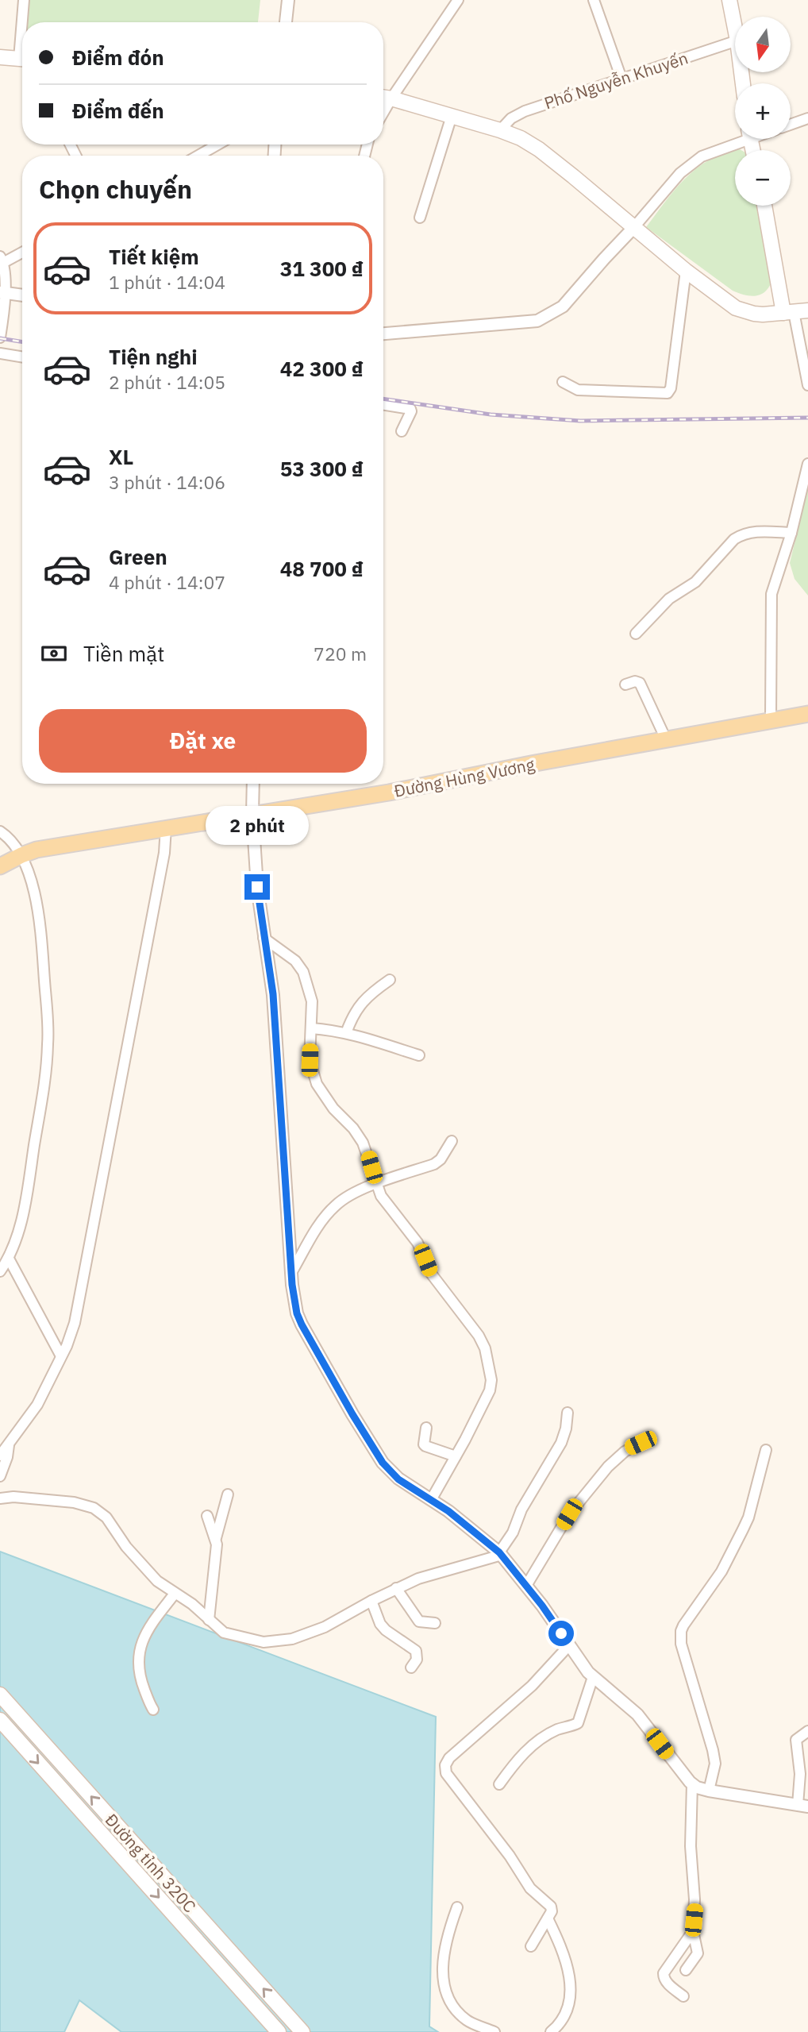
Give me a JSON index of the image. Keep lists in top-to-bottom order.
{
  "streets": {
    "main road": ["Đường Hùng Vương", "Đường tỉnh 320C"],
    "street": ["Phố Nguyễn Khuyến"]
  },
  "north": "bottom",
  "page": {
    "map_buttons": ["+", "−"],
    "banner": ["Điểm đón", "Điểm đến"],
    "heading": "Chọn chuyến",
    "list": [
      {
        "name": "Tiết kiệm",
        "note": "1 phút · 14:04",
        "value": "31 300 ₫"
      },
      {
        "name": "Tiện nghi",
        "note": "2 phút · 14:05",
        "value": "42 300 ₫"
      },
      {
        "name": "XL",
        "note": "3 phút · 14:06",
        "value": "53 300 ₫"
      },
      {
        "name": "Green",
        "note": "4 phút · 14:07",
        "value": "48 700 ₫"
      }
    ],
    "pay": ["Tiền mặt", "720 m"],
    "buttons": "Đặt xe",
    "bubble": "2 phút"
  }
}
